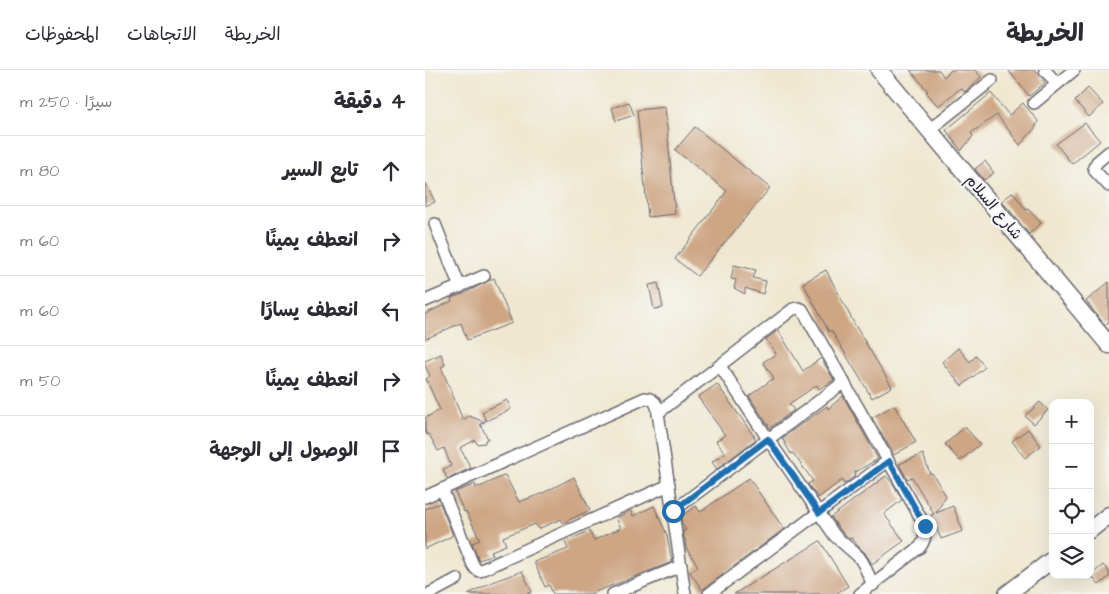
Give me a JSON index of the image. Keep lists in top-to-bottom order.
{
  "streets": {
    "main road": ["شارع السلام"]
  },
  "page": {
    "header": "الخريطة",
    "nav": ["الخريطة", "الاتجاهات", "المحفوظات"],
    "heading": ["4 دقيقة", "سيرًا · 250 m"],
    "list": [
      ["تابع السير", "80 m"],
      ["انعطف يمينًا", "60 m"],
      ["انعطف يسارًا", "60 m"],
      ["انعطف يمينًا", "50 m"],
      "الوصول إلى الوجهة"
    ],
    "map_buttons": ["+", "−"]
  }
}
